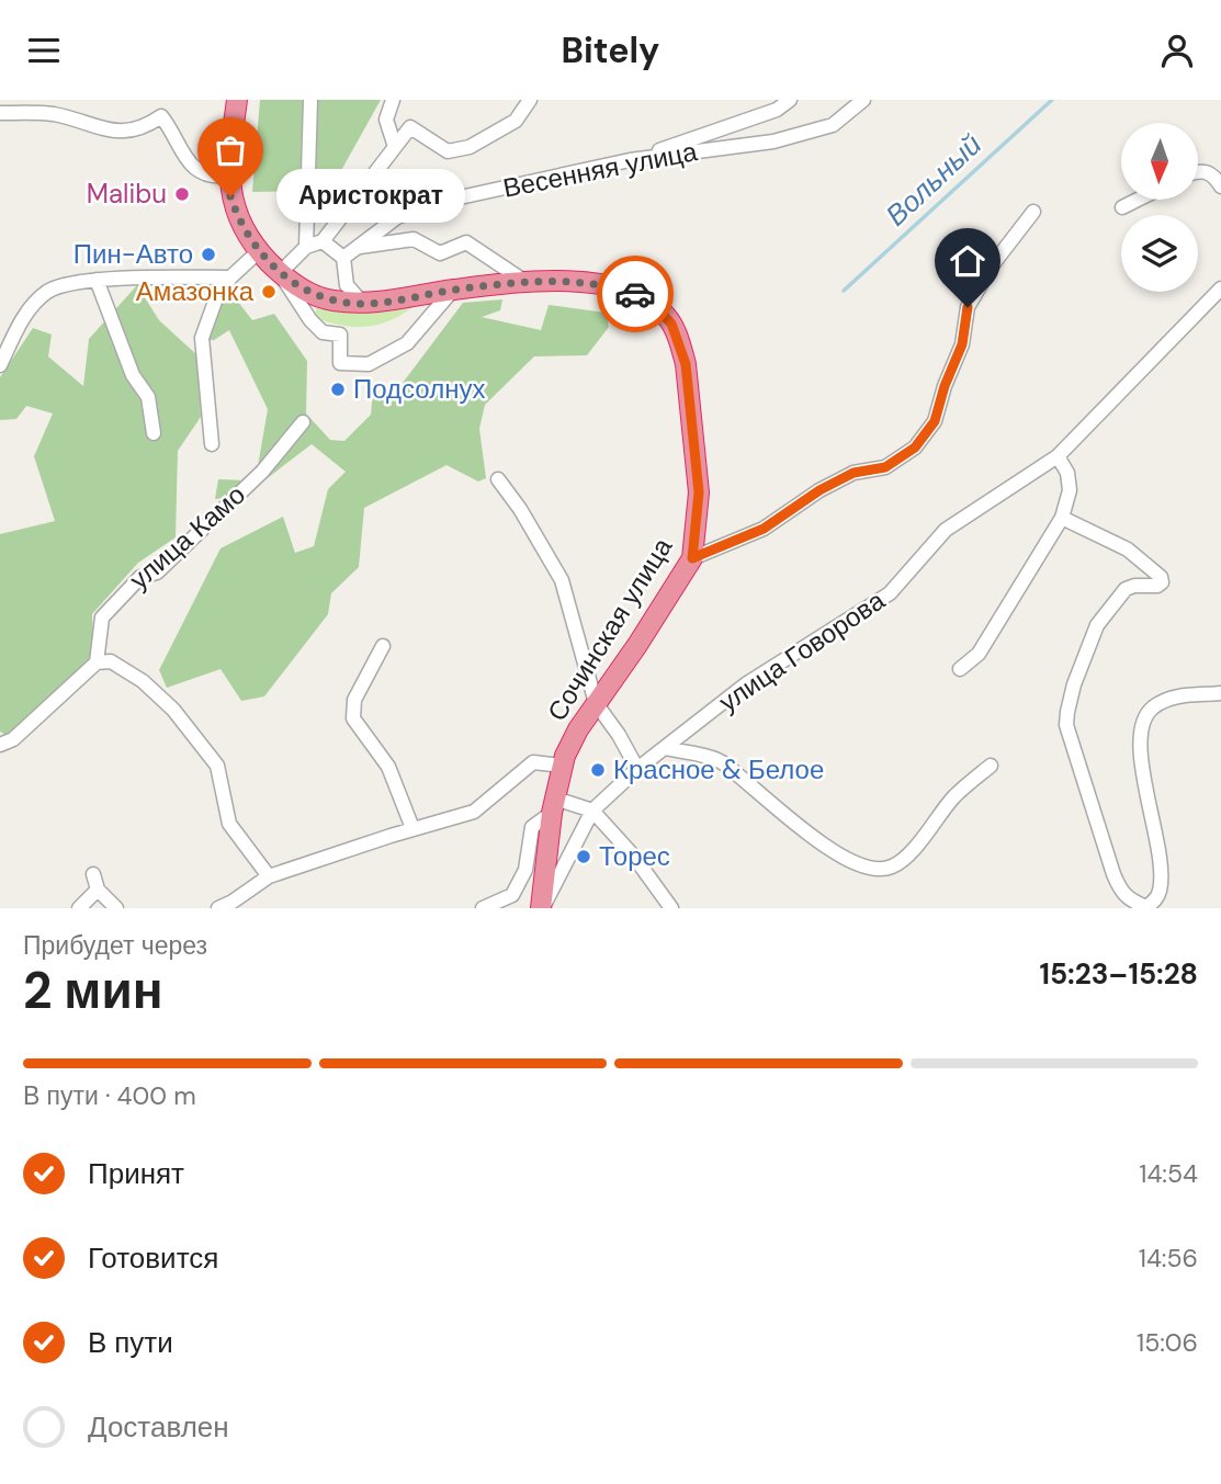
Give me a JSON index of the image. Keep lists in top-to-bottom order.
{
  "streets": {
    "highway": ["Сочинская улица"],
    "street": ["Весенняя улица", "улица Камо", "улица Говорова"]
  },
  "crossings": [
    ["Сочинская улица", "улица Говорова"]
  ],
  "water": ["Вольный"],
  "places": [
    "Malibu",
    "Аристократ",
    "Пин-Авто",
    "Амазонка",
    "Подсолнух",
    "Красное & Белое",
    "Торес"
  ],
  "north": "bottom",
  "page": {
    "header": "Bitely",
    "bubble": "Аристократ",
    "heading": ["2 мин", "Прибудет через", "15:23–15:28"],
    "bar": "В пути · 400 m",
    "list": [
      ["Принят", "14:54"],
      ["Готовится", "14:56"],
      ["В пути", "15:06"],
      "Доставлен"
    ]
  }
}
